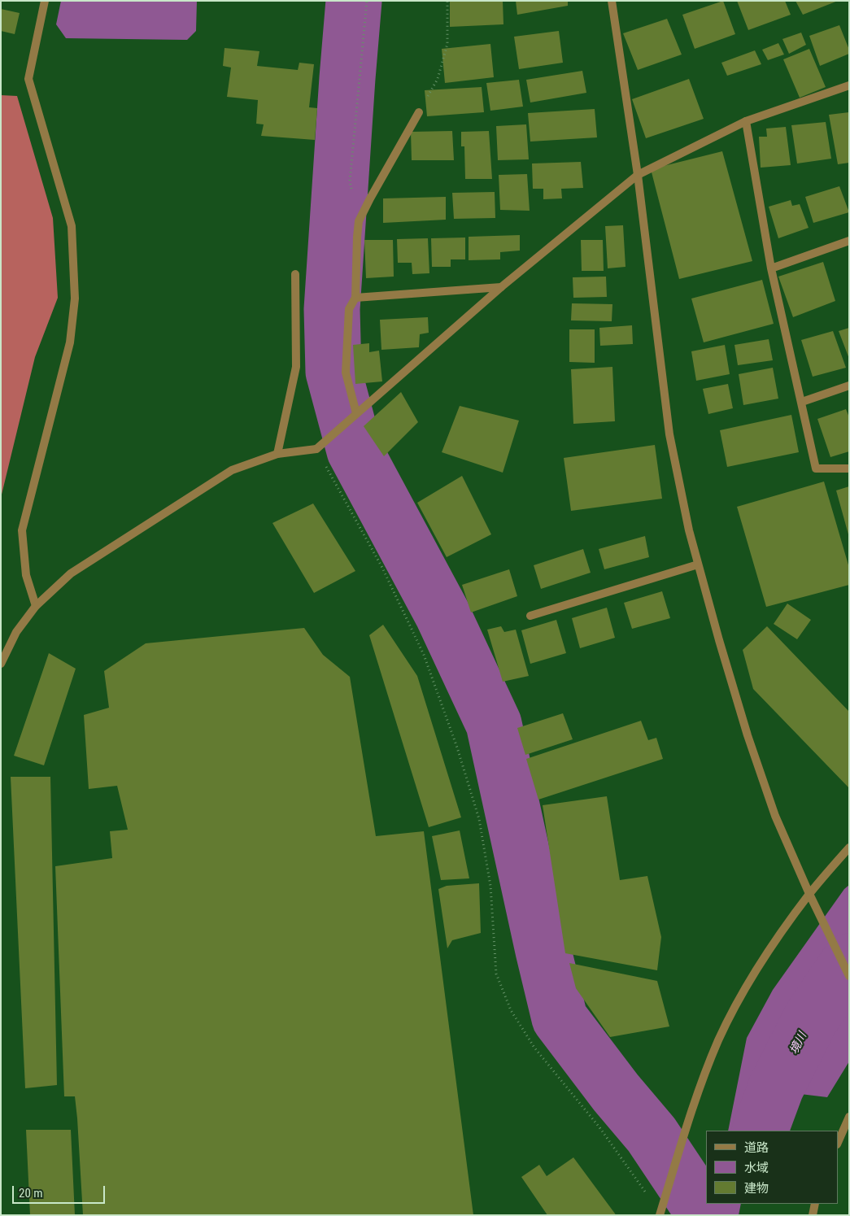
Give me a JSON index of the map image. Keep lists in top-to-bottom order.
{
  "water": ["境川"],
  "legend": ["道路", "水域", "建物"],
  "scale_bar": "20 m"
}
